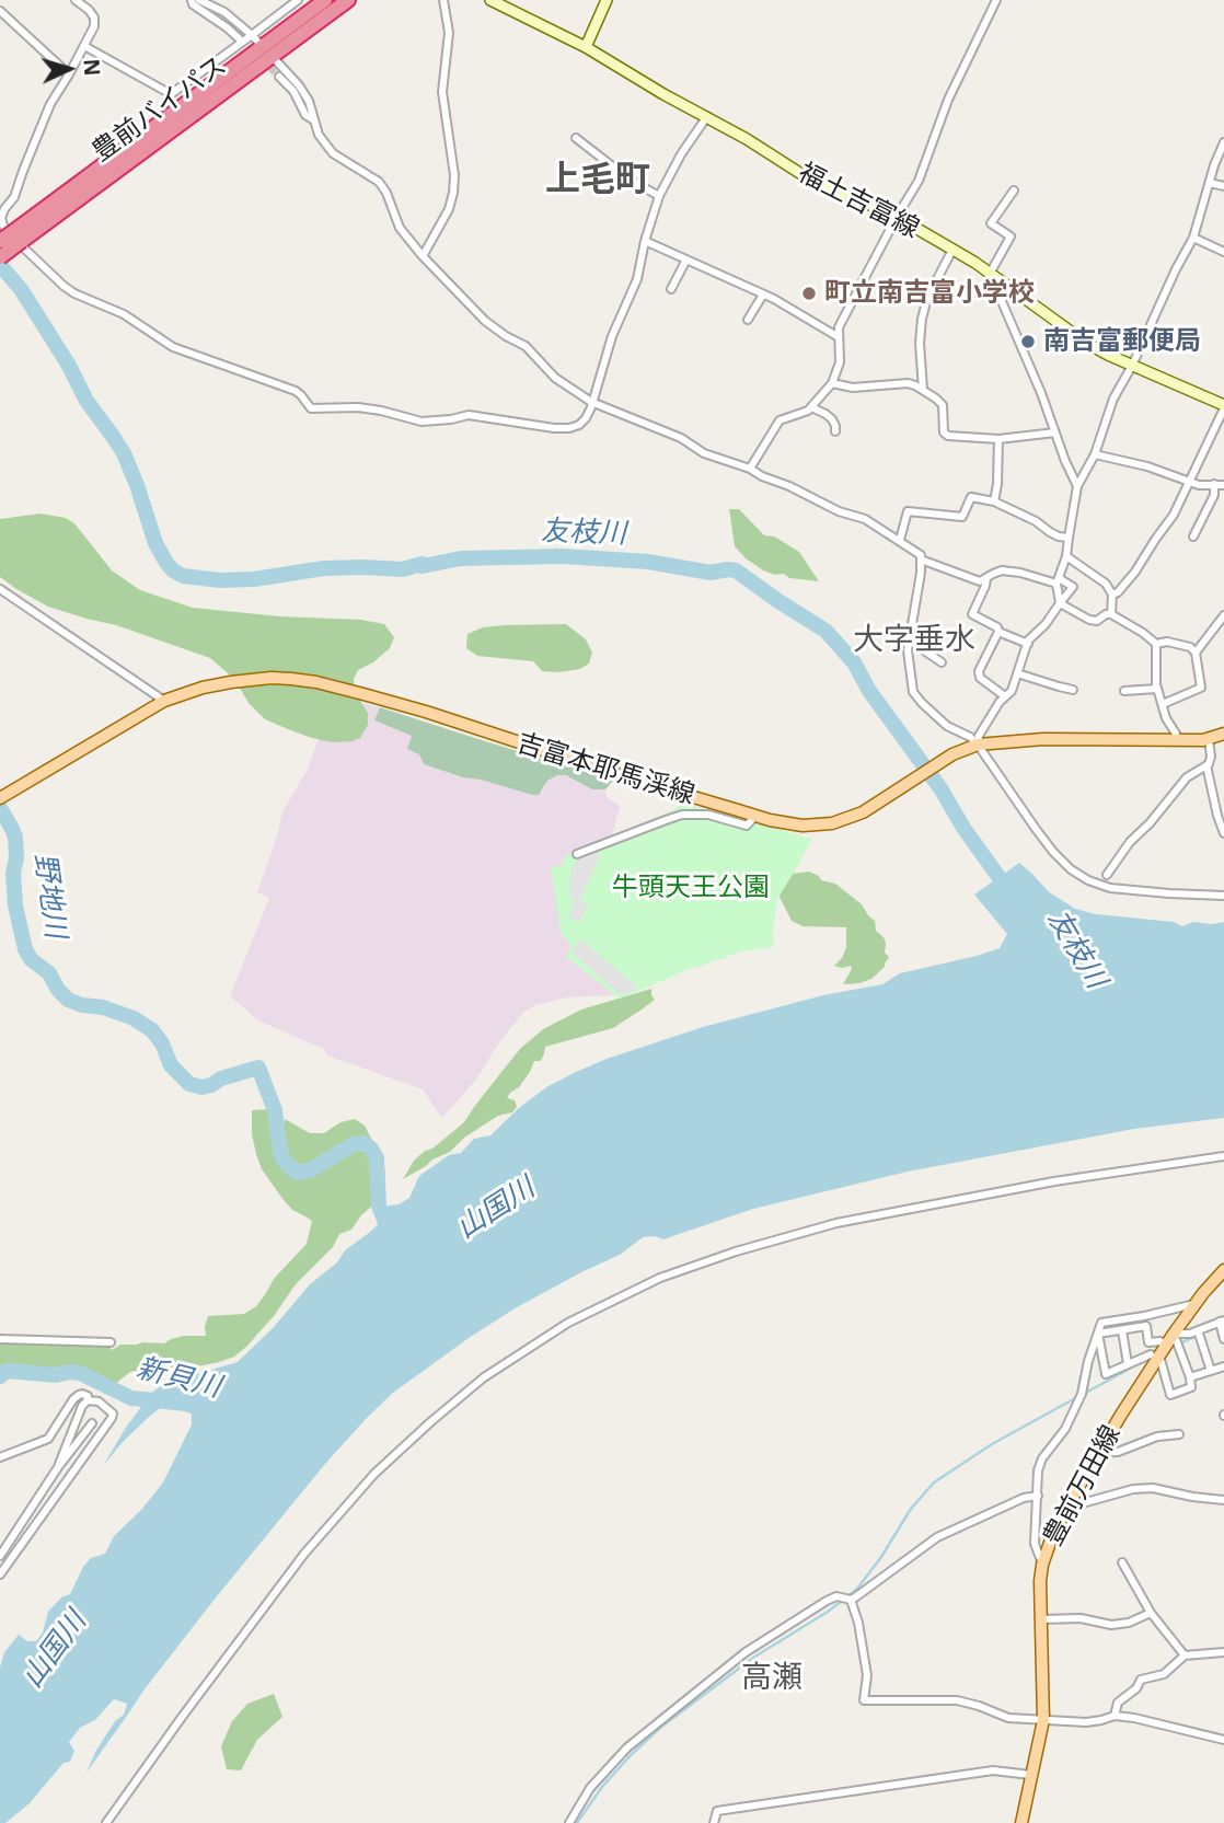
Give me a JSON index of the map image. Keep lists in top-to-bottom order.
{
  "streets": {
    "highway": ["豊前バイパス"],
    "main road": ["福土吉富線", "吉富本耶馬渓線", "豊前万田線"]
  },
  "districts": ["上毛町", "大字垂水", "高瀬"],
  "water": [
    "友枝川",
    "野地川",
    "山国川",
    "新貝川"
  ],
  "parks": ["牛頭天王公園"],
  "places": ["町立南吉富小学校", "南吉富郵便局"],
  "north": "right"
}
